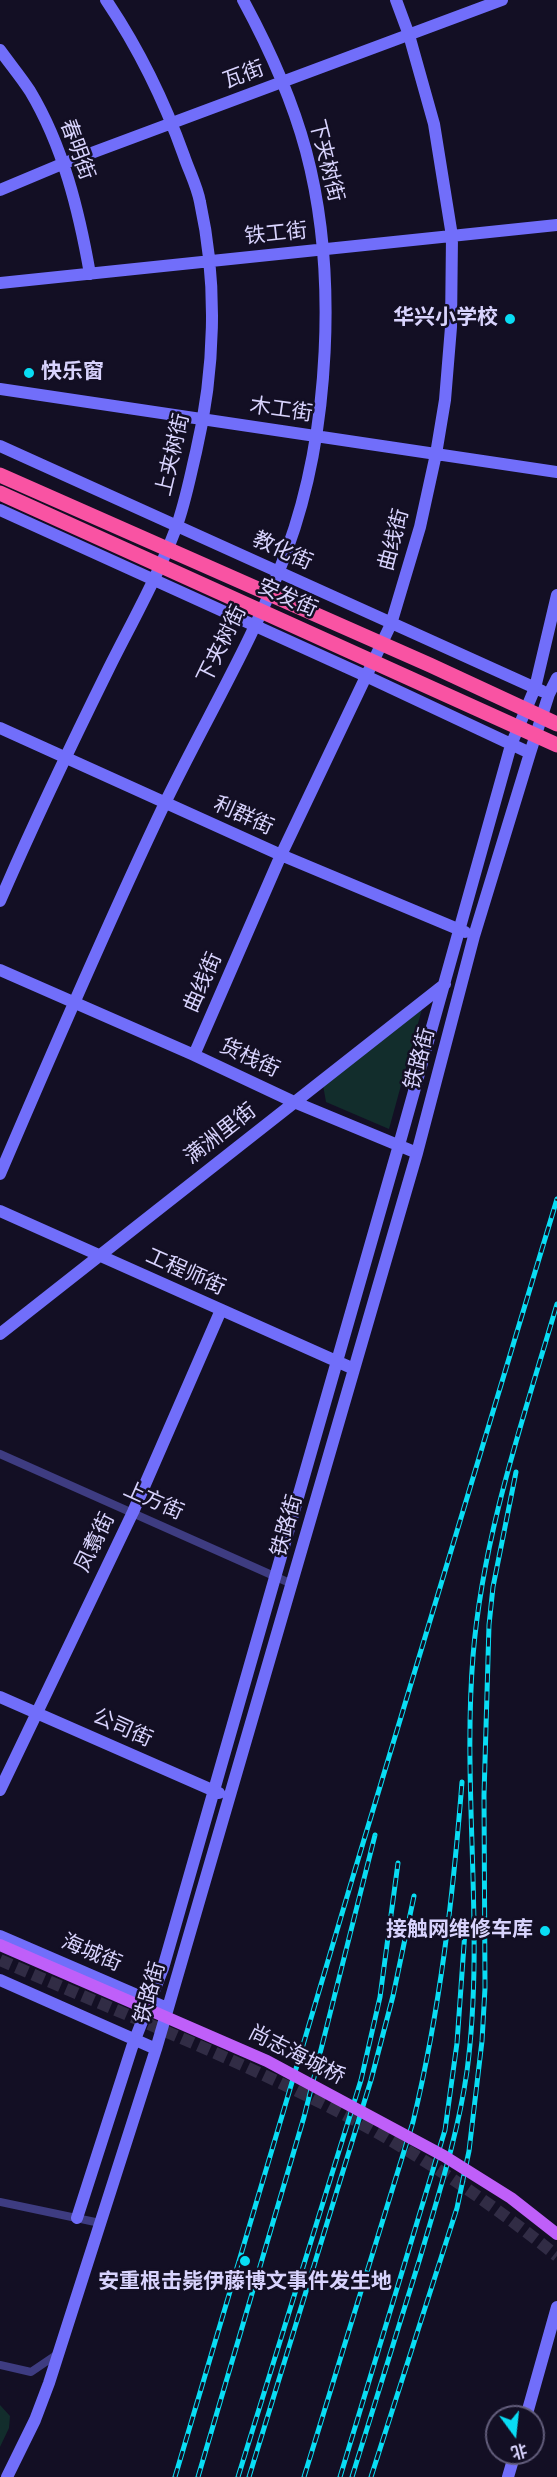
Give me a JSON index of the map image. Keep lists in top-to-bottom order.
{
  "streets": {
    "highway": ["安发街"],
    "main road": ["尚志海城桥"],
    "street": [
      "瓦街",
      "春明街",
      "下夹树街",
      "铁工街",
      "木工街",
      "上夹树街",
      "曲线街",
      "教化街",
      "利群街",
      "货栈街",
      "铁路街",
      "满洲里街",
      "工程师街",
      "上方街",
      "凤翥街",
      "公司街",
      "海城街"
    ]
  },
  "crossings": [
    ["瓦街", "春明街"],
    ["瓦街", "下夹树街"],
    ["瓦街", "上夹树街"],
    ["瓦街", "曲线街"],
    ["春明街", "铁工街"],
    ["下夹树街", "铁工街"],
    ["下夹树街", "木工街"],
    ["下夹树街", "教化街"],
    ["下夹树街", "利群街"],
    ["下夹树街", "货栈街"],
    ["铁工街", "上夹树街"],
    ["铁工街", "曲线街"],
    ["木工街", "上夹树街"],
    ["木工街", "曲线街"],
    ["上夹树街", "教化街"],
    ["上夹树街", "利群街"],
    ["曲线街", "教化街"],
    ["曲线街", "利群街"],
    ["曲线街", "货栈街"],
    ["教化街", "铁路街"],
    ["利群街", "铁路街"],
    ["货栈街", "铁路街"],
    ["货栈街", "满洲里街"],
    ["铁路街", "满洲里街"],
    ["铁路街", "工程师街"],
    ["铁路街", "上方街"],
    ["铁路街", "公司街"],
    ["铁路街", "海城街"],
    ["满洲里街", "工程师街"],
    ["工程师街", "凤翥街"],
    ["上方街", "凤翥街"],
    ["凤翥街", "公司街"]
  ],
  "places": [
    "华兴小学校",
    "快乐窗",
    "接触网维修车库",
    "安重根击毙伊藤博文事件发生地"
  ],
  "north": "bottom"
}
